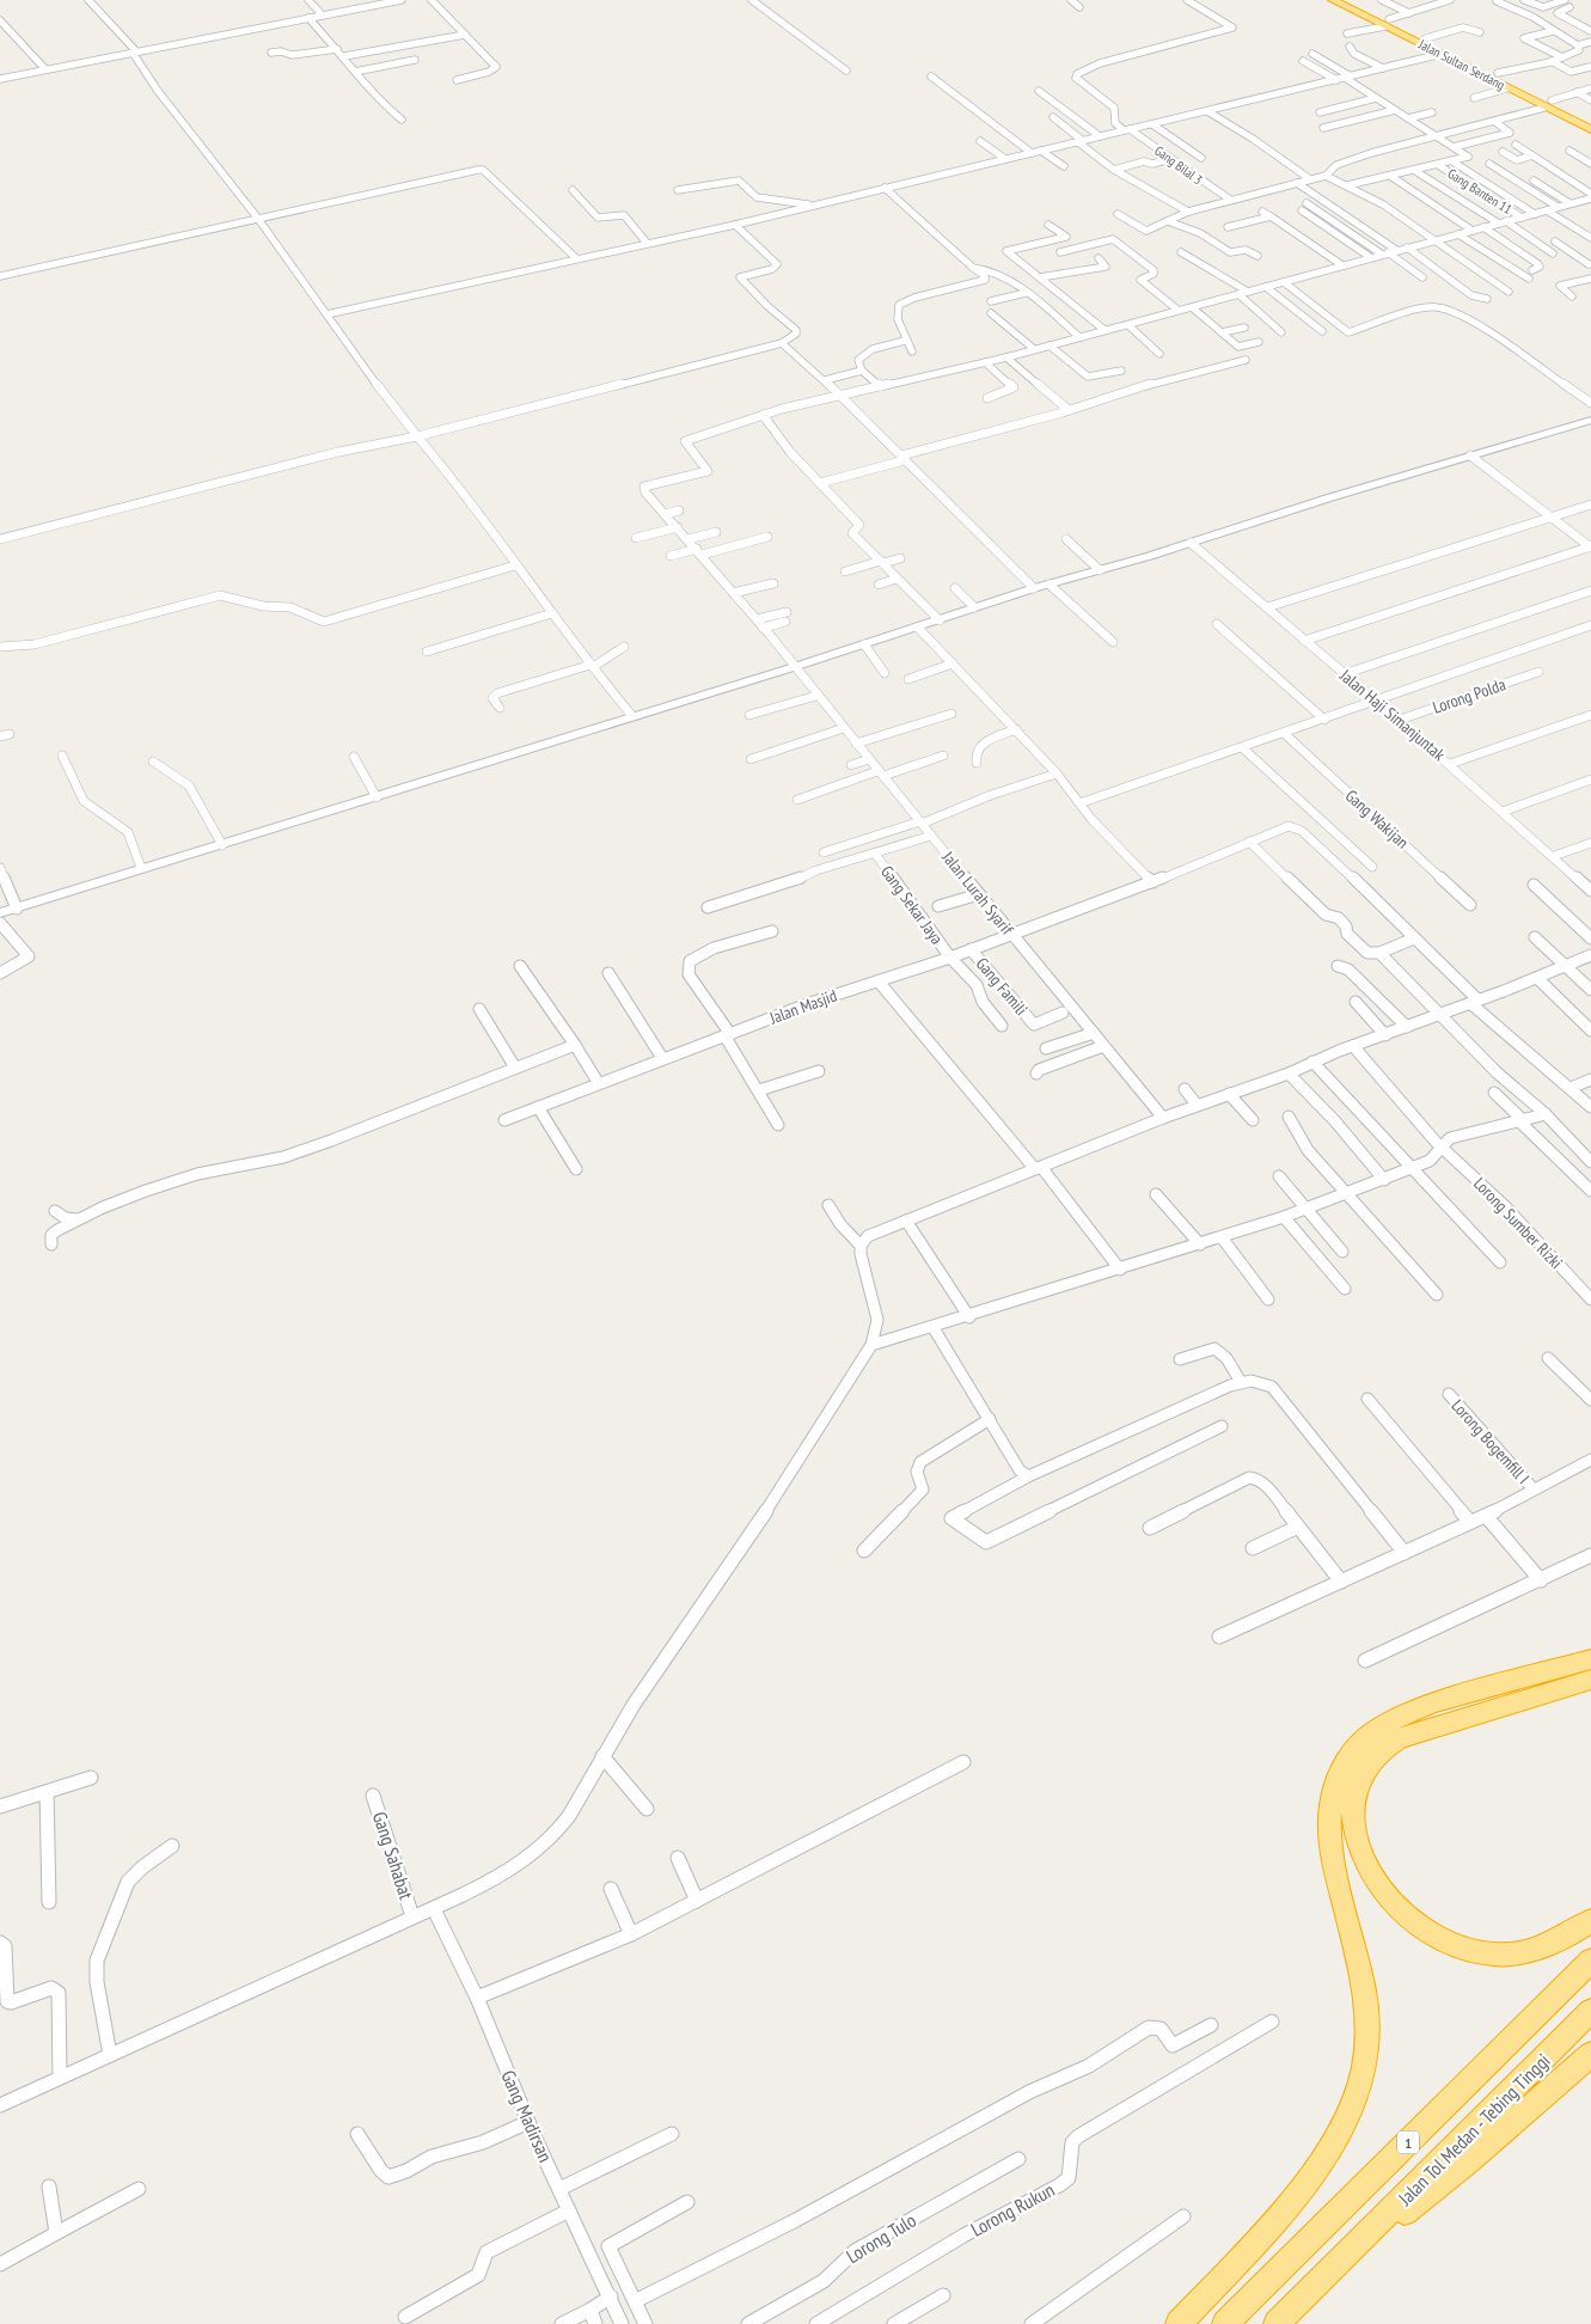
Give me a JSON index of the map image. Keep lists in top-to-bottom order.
{
  "streets": {
    "highway": ["Jalan Sultan Serdang", "Jalan Tol Medan - Tebing Tinggi", "1"],
    "street": [
      "Gang Bilal 3",
      "Gang Banten 11",
      "Lorong Polda",
      "Jalan Haji Simanjuntak",
      "Gang Wakijan",
      "Jalan Lurah Syarif",
      "Gang Sekar Jaya",
      "Gang Famili",
      "Jalan Masjid",
      "Lorong Sumber Rizki",
      "Lorong Bogemfill I",
      "Gang Sahabat",
      "Gang Madirsan",
      "Lorong Rukun",
      "Lorong Tulo"
    ]
  },
  "crossings": [
    ["Lorong Polda", "Jalan Haji Simanjuntak"],
    ["Jalan Lurah Syarif", "Jalan Masjid"],
    ["Gang Sekar Jaya", "Jalan Masjid"],
    ["Gang Famili", "Jalan Masjid"],
    ["Jalan Tol Medan - Tebing Tinggi", "1"]
  ]
}
